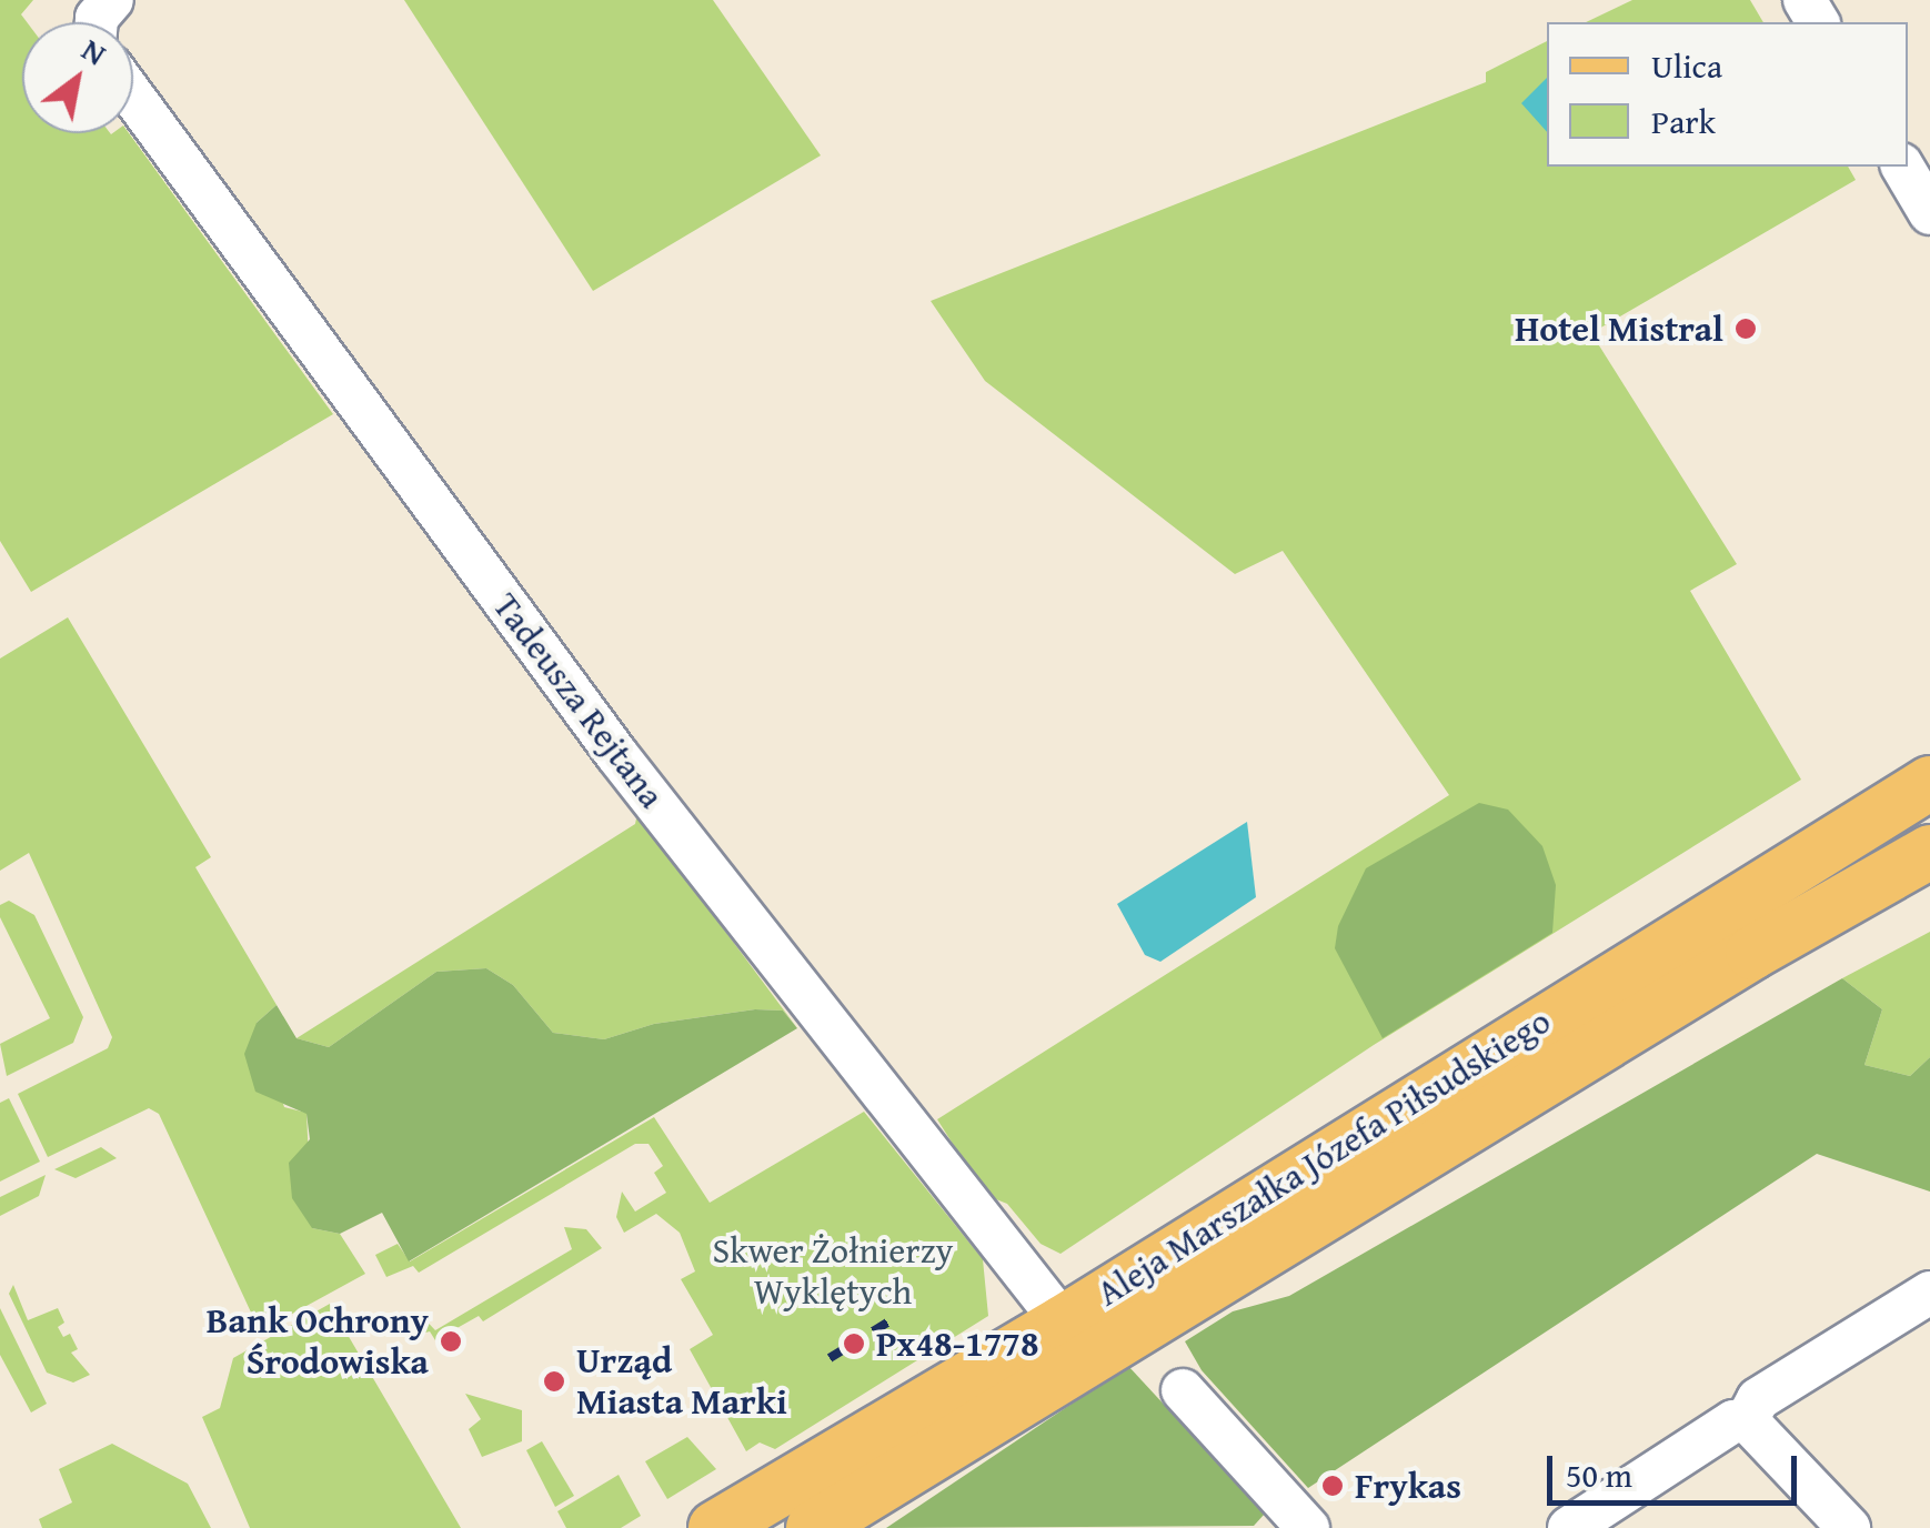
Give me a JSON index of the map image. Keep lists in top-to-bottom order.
{
  "streets": {
    "main road": ["Aleja Marszałka Józefa Piłsudskiego"],
    "street": ["Tadeusza Rejtana"]
  },
  "crossings": [
    ["Tadeusza Rejtana", "Aleja Marszałka Józefa Piłsudskiego"]
  ],
  "parks": ["Skwer Żołnierzy Wyklętych"],
  "places": [
    "Hotel Mistral",
    "Bank Ochrony Środowiska",
    "Px48-1778",
    "Urząd Miasta Marki",
    "Frykas"
  ],
  "legend": ["Ulica", "Park"],
  "scale_bar": "50 m",
  "north": "top right"
}
